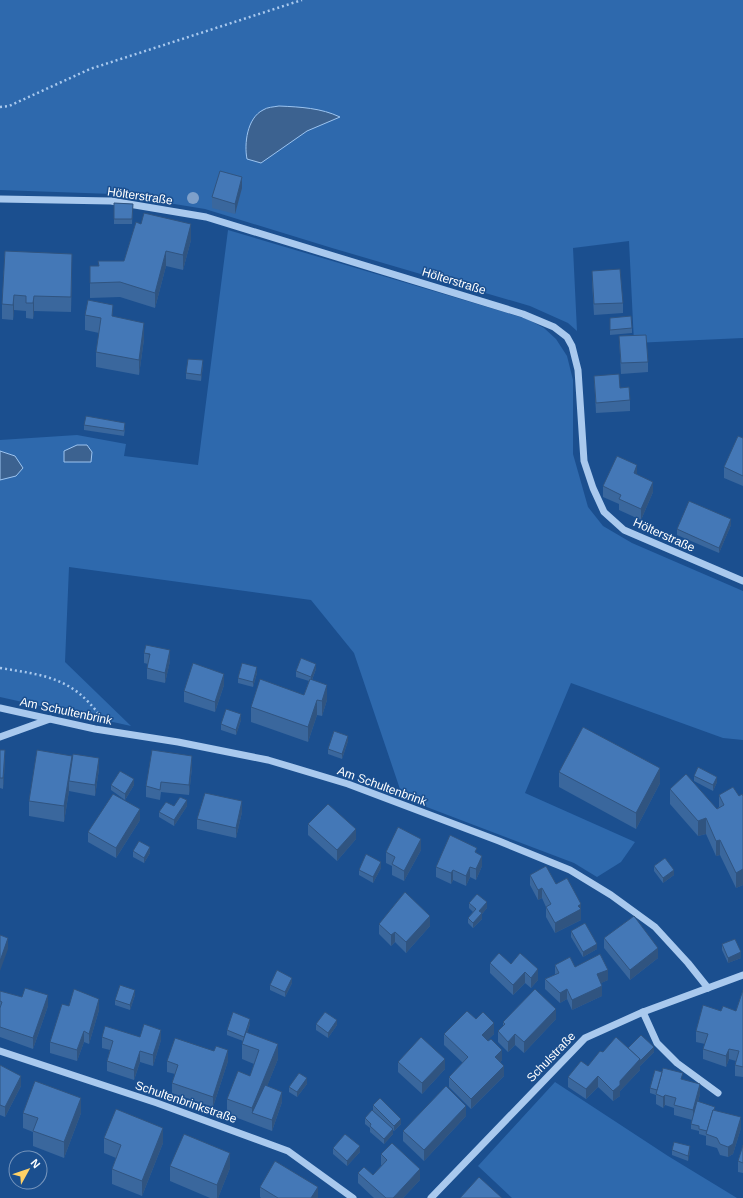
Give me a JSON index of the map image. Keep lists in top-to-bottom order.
{
  "streets": {
    "street": [
      "Hölterstraße",
      "Am Schultenbrink",
      "Schulstraße",
      "Schultenbrinkstraße"
    ]
  },
  "crossings": [
    ["Am Schultenbrink", "Schulstraße"]
  ],
  "north": "top right"
}
